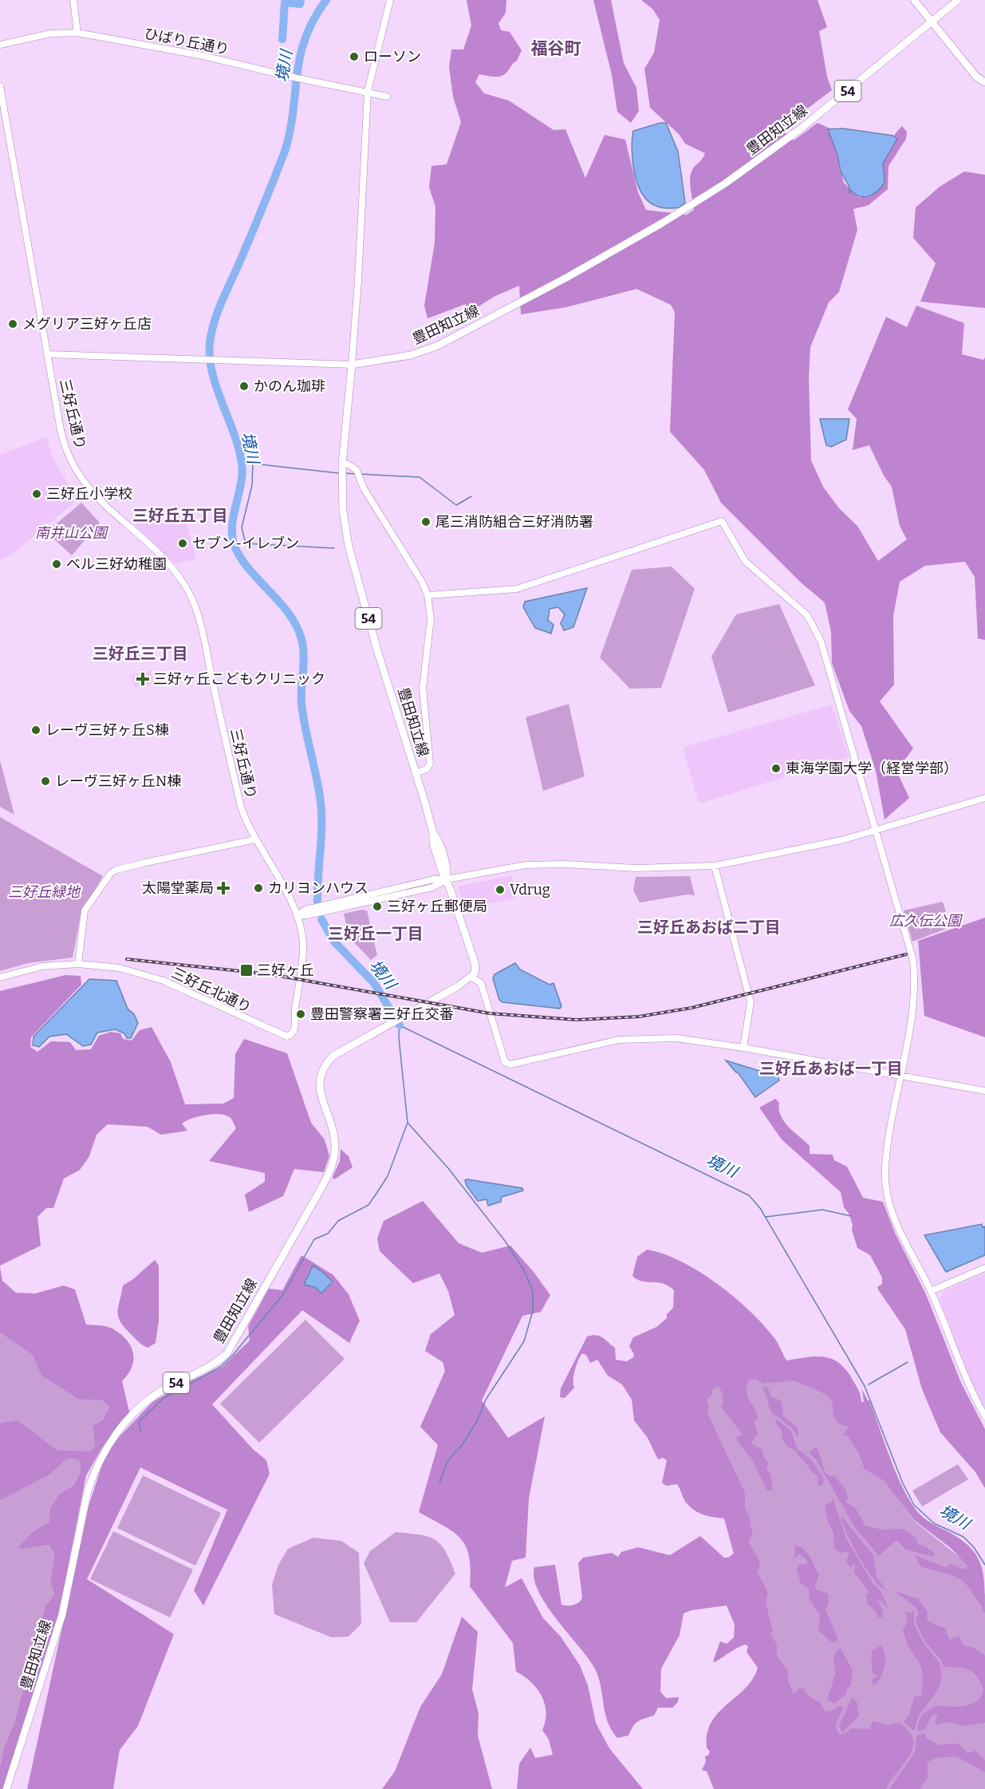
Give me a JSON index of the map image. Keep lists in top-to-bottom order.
{
  "streets": {
    "main road": ["54", "豊田知立線"],
    "street": ["ひばり丘通り", "三好丘通り", "三好丘北通り"]
  },
  "crossings": [
    ["三好丘通り", "三好丘北通り"]
  ],
  "districts": [
    "福谷町",
    "三好丘五丁目",
    "三好丘三丁目",
    "三好丘あおば二丁目",
    "三好丘一丁目",
    "三好丘あおば一丁目"
  ],
  "water": ["境川"],
  "parks": ["南井山公園", "三好丘緑地", "広久伝公園"],
  "places": {
    "other": [
      "ローソン",
      "メグリア三好ヶ丘店",
      "かのん珈琲",
      "三好丘小学校",
      "尾三消防組合三好消防署",
      "セブン-イレブン",
      "ベル三好幼稚園",
      "レーヴ三好ヶ丘S棟",
      "東海学園大学（経営学部）",
      "レーヴ三好ヶ丘N棟",
      "カリヨンハウス",
      "Vdrug",
      "三好ヶ丘郵便局",
      "豊田警察署三好丘交番"
    ],
    "health": ["三好ヶ丘こどもクリニック", "太陽堂薬局"],
    "transit": ["三好ヶ丘"]
  }
}
